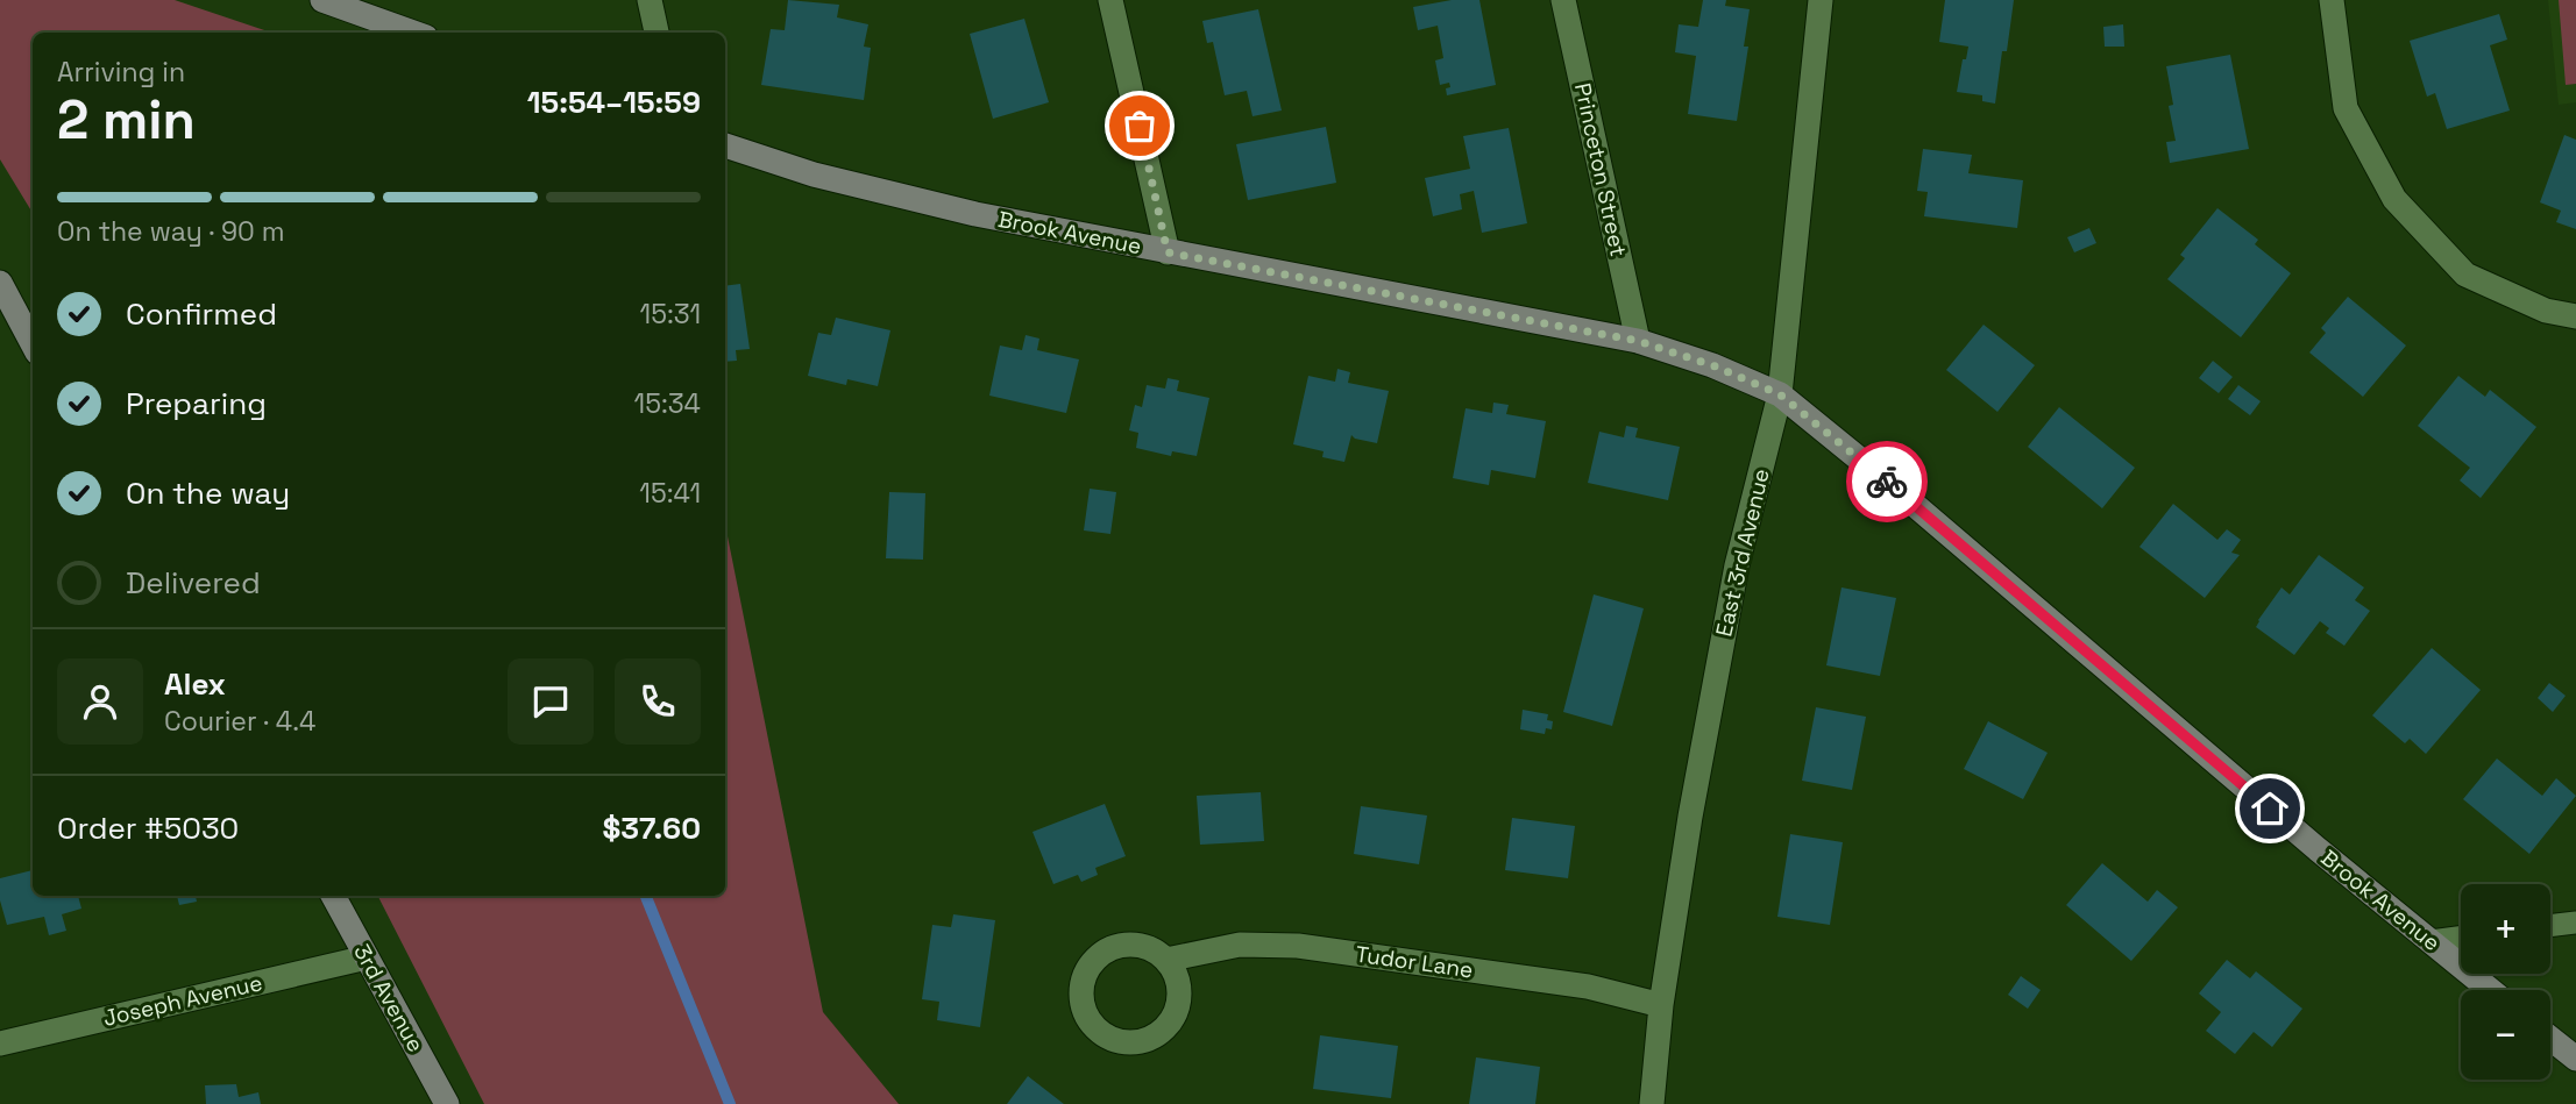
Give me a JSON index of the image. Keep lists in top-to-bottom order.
{
  "streets": {
    "street": [
      "Princeton Street",
      "Brook Avenue",
      "East 3rd Avenue",
      "Tudor Lane",
      "3rd Avenue",
      "Joseph Avenue"
    ]
  },
  "crossings": [
    ["Princeton Street", "Brook Avenue"],
    ["Brook Avenue", "East 3rd Avenue"],
    ["East 3rd Avenue", "Tudor Lane"],
    ["3rd Avenue", "Joseph Avenue"]
  ],
  "page": {
    "heading": ["2 min", "Arriving in", "15:54–15:59"],
    "panel": [
      "Alex",
      "Courier · 4.4",
      "Order #5030",
      "$37.60"
    ],
    "bar": "On the way · 90 m",
    "list": [
      ["Confirmed", "15:31"],
      ["Preparing", "15:34"],
      ["On the way", "15:41"],
      "Delivered"
    ],
    "map_buttons": ["+", "−"]
  }
}
